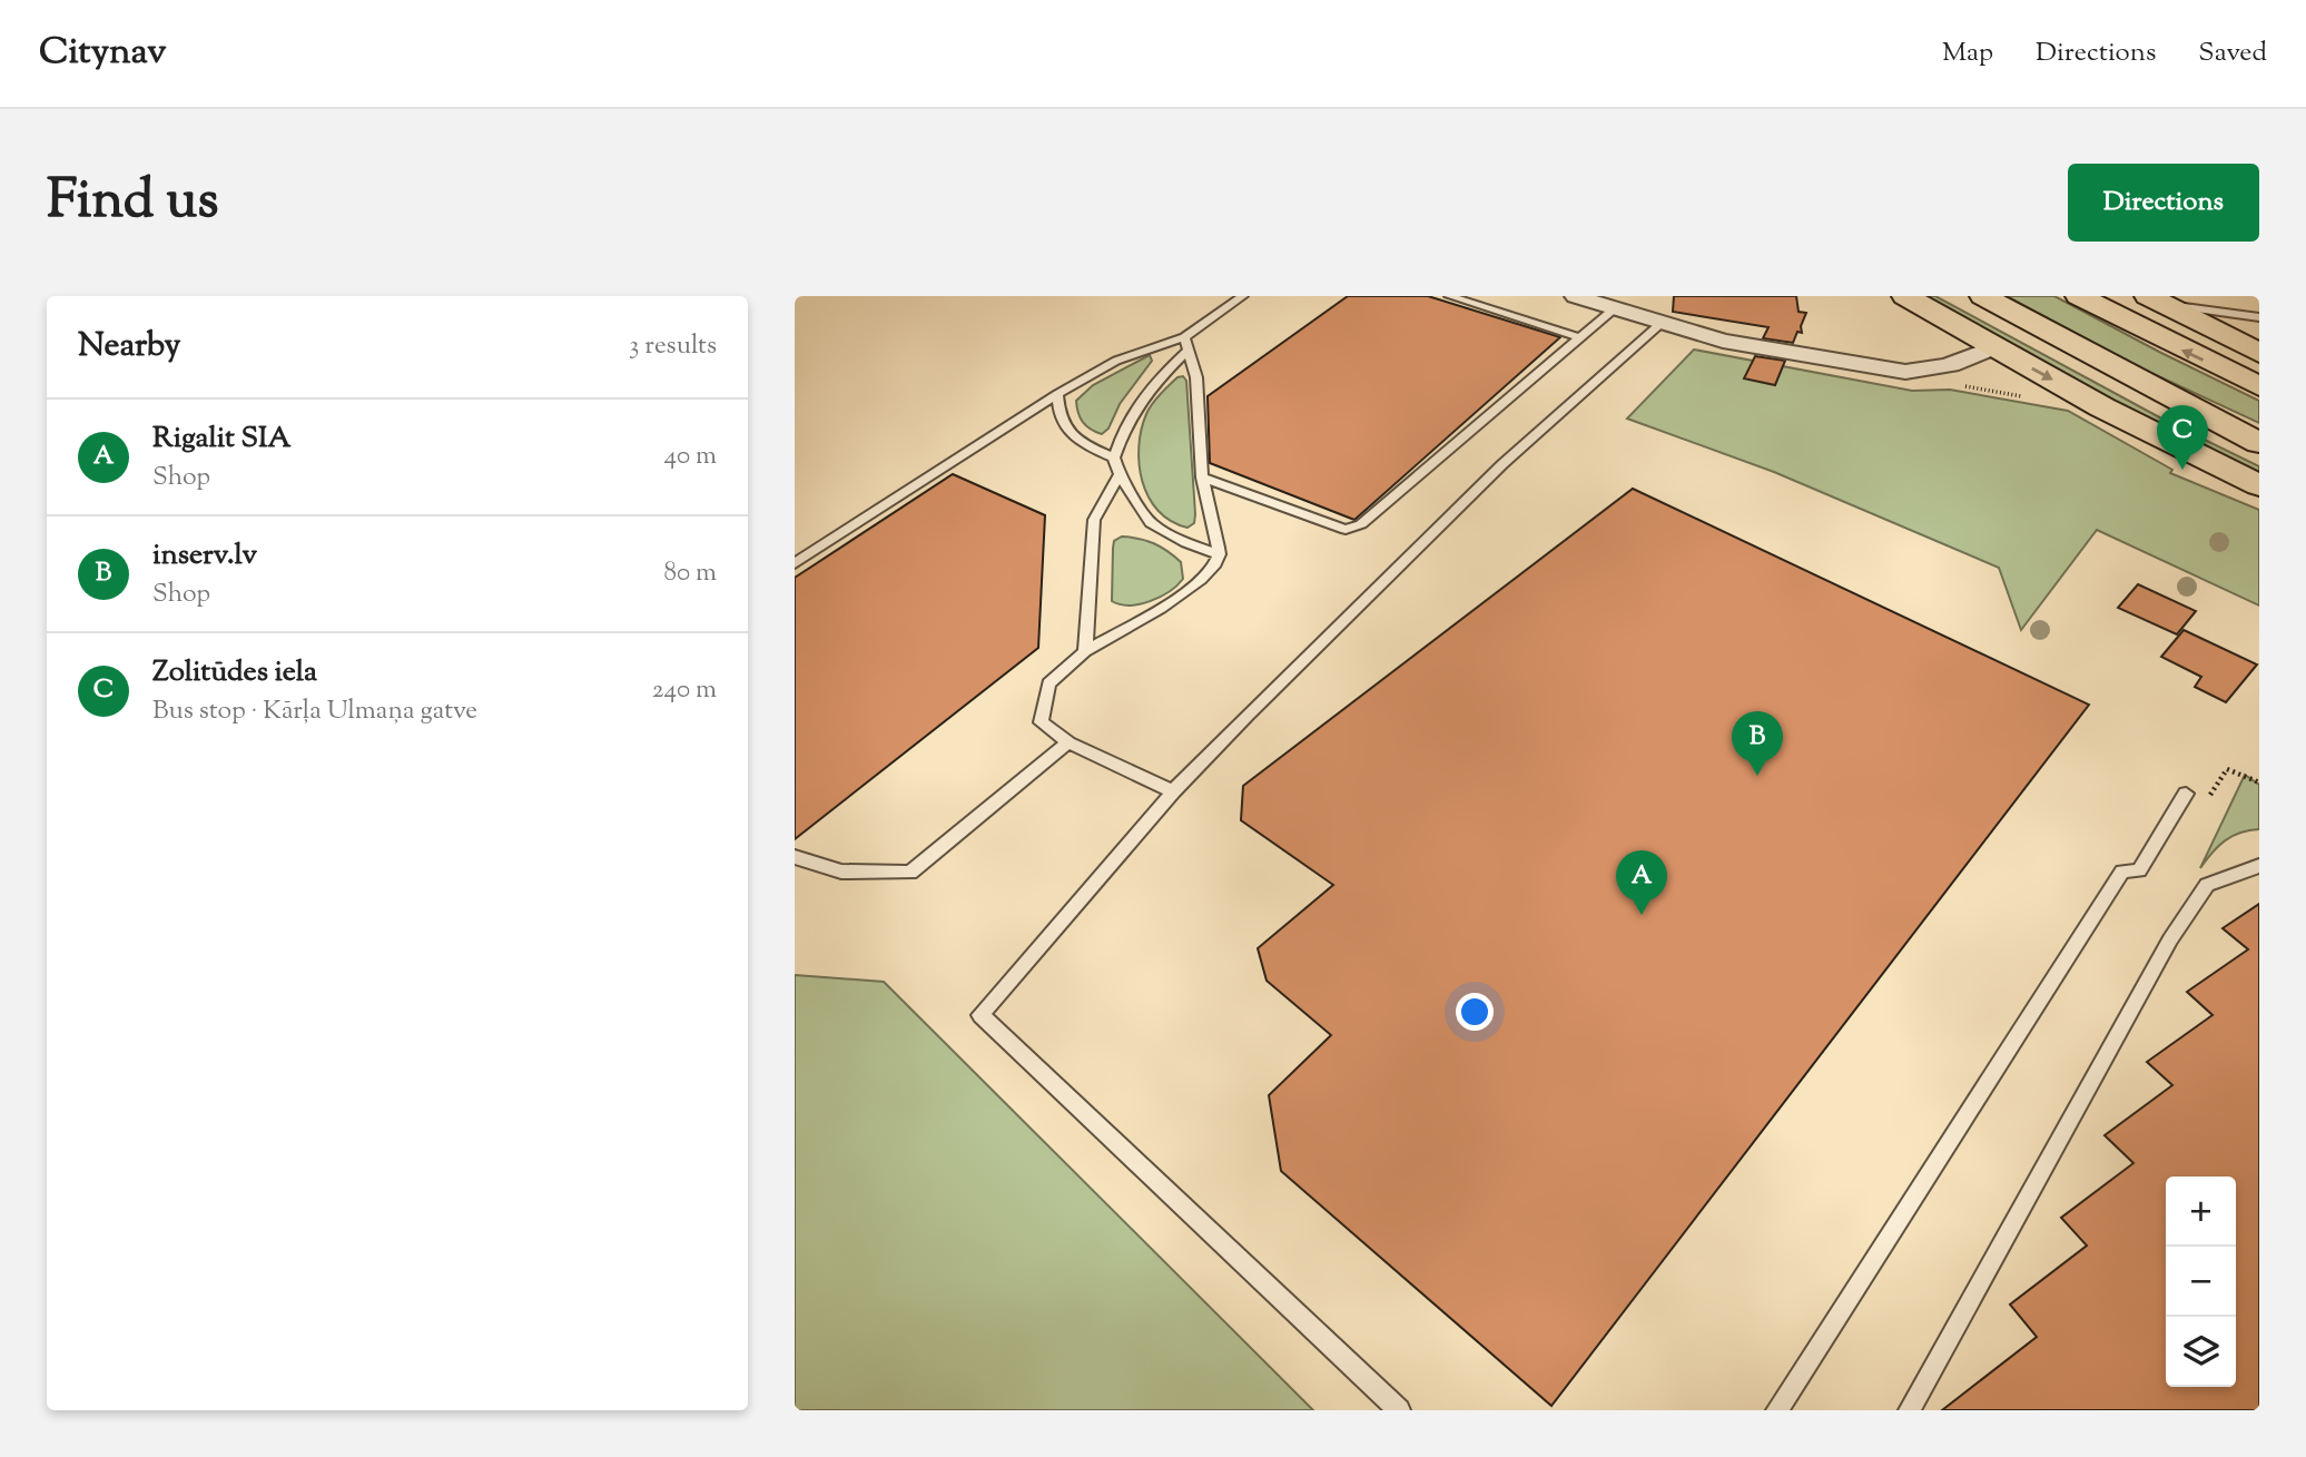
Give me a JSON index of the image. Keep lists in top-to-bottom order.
{
  "page": {
    "header": "Citynav",
    "nav": ["Map", "Directions", "Saved"],
    "title": "Find us",
    "buttons": "Directions",
    "heading": ["Nearby", "3 results"],
    "list": [
      {
        "mark": "A",
        "name": "Rigalit SIA",
        "note": "Shop",
        "value": "40 m"
      },
      {
        "mark": "B",
        "name": "inserv.lv",
        "note": "Shop",
        "value": "80 m"
      },
      {
        "mark": "C",
        "name": "Zolitūdes iela",
        "note": "Bus stop · Kārļa Ulmaņa gatve",
        "value": "240 m"
      }
    ],
    "pins": ["C", "B", "A"],
    "map_buttons": ["+", "−"]
  }
}
